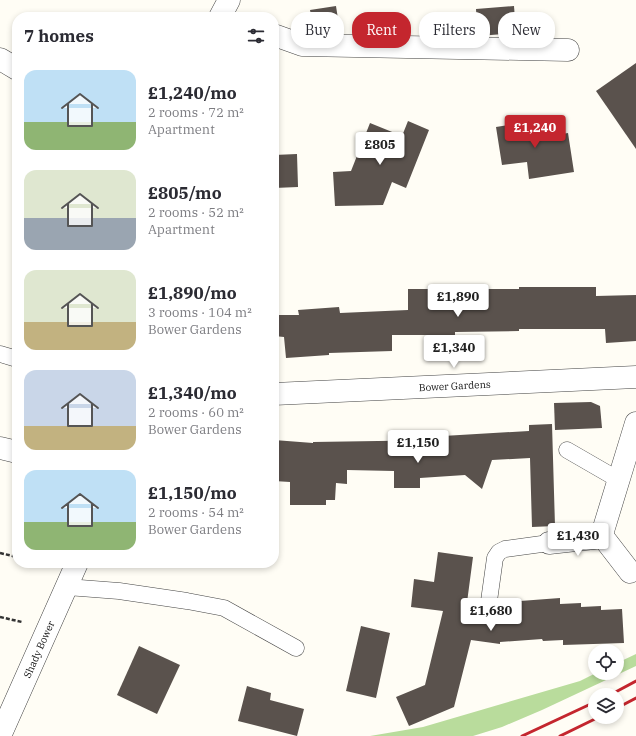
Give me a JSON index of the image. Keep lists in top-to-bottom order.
{
  "streets": {
    "street": ["Bower Gardens", "Shady Bower"]
  },
  "page": {
    "chip": [
      "Buy",
      "Rent",
      "Filters",
      "New"
    ],
    "heading": "7 homes",
    "list": [
      {
        "name": "£1,240/mo",
        "note": "2 rooms · 72 m² · Apartment"
      },
      {
        "name": "£805/mo",
        "note": "2 rooms · 52 m² · Apartment"
      },
      {
        "name": "£1,890/mo",
        "note": "3 rooms · 104 m² · Bower Gardens"
      },
      {
        "name": "£1,340/mo",
        "note": "2 rooms · 60 m² · Bower Gardens"
      },
      {
        "name": "£1,150/mo",
        "note": "2 rooms · 54 m² · Bower Gardens"
      }
    ],
    "price": [
      "£1,240",
      "£805",
      "£1,890",
      "£1,340",
      "£1,150",
      "£1,430",
      "£1,680"
    ]
  }
}
